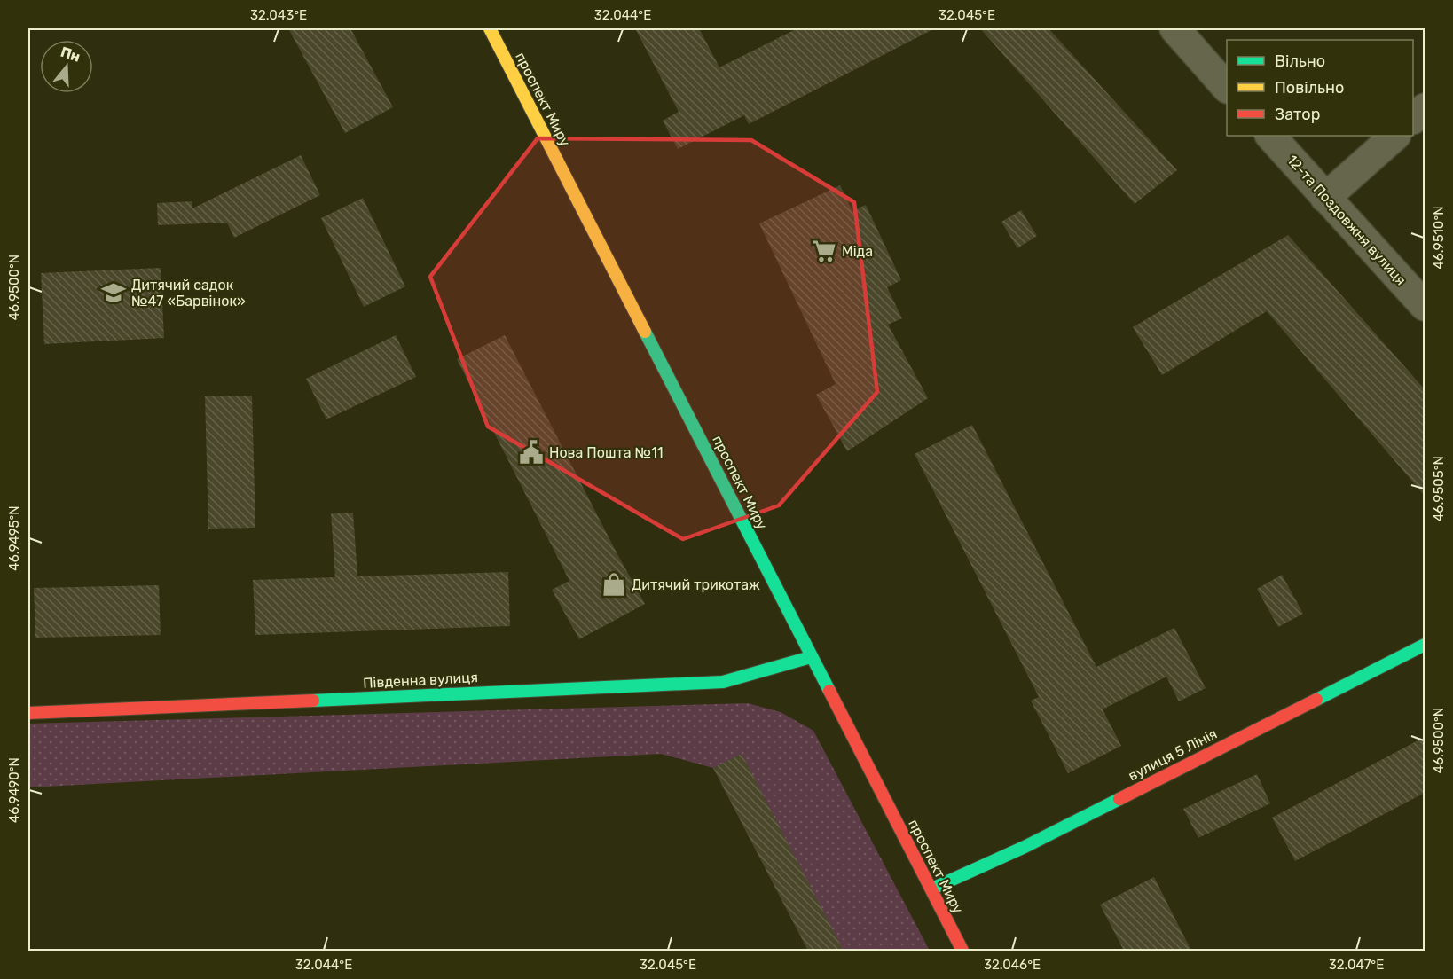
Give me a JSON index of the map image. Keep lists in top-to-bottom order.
{
  "streets": {
    "street": [
      "проспект Миру",
      "12-та Поздовжня вулиця",
      "Південна вулиця",
      "вулиця 5 Лінія"
    ]
  },
  "crossings": [
    ["проспект Миру", "Південна вулиця"],
    ["проспект Миру", "вулиця 5 Лінія"]
  ],
  "places": {
    "supermarket": ["Міда"],
    "school or university": ["Дитячий садок №47 «Барвінок»"],
    "public building": ["Нова Пошта №11"],
    "shop": ["Дитячий трикотаж"]
  },
  "legend": ["Вільно", "Повільно", "Затор"],
  "north": "top",
  "coordinates": [
    "32.043°E",
    "32.044°E",
    "32.045°E",
    "46.9510°N",
    "46.9500°N",
    "46.9505°N",
    "46.9495°N",
    "46.9490°N",
    "32.046°E",
    "32.047°E"
  ]
}
